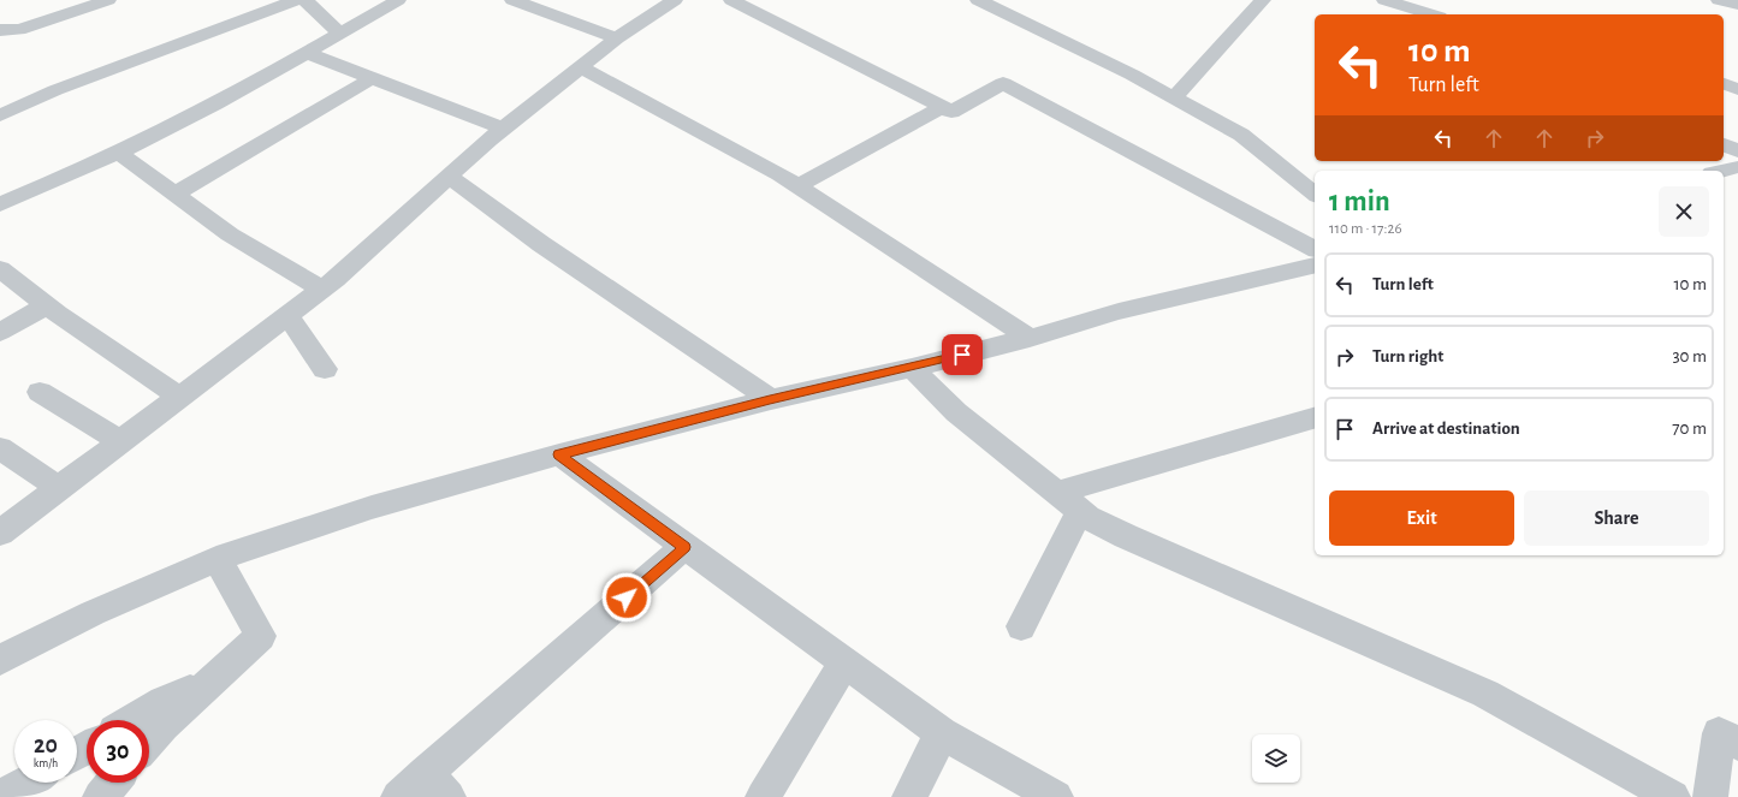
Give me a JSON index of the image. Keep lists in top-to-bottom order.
{
  "page": {
    "turn": ["10 m", "Turn left"],
    "heading": ["1 min", "110 m · 17:26"],
    "list": [
      {
        "name": "Turn left",
        "value": "10 m"
      },
      {
        "name": "Turn right",
        "value": "30 m"
      },
      {
        "name": "Arrive at destination",
        "value": "70 m"
      }
    ],
    "buttons": ["Exit", "Share"],
    "speed": "20 km/h",
    "limit": "30"
  }
}
